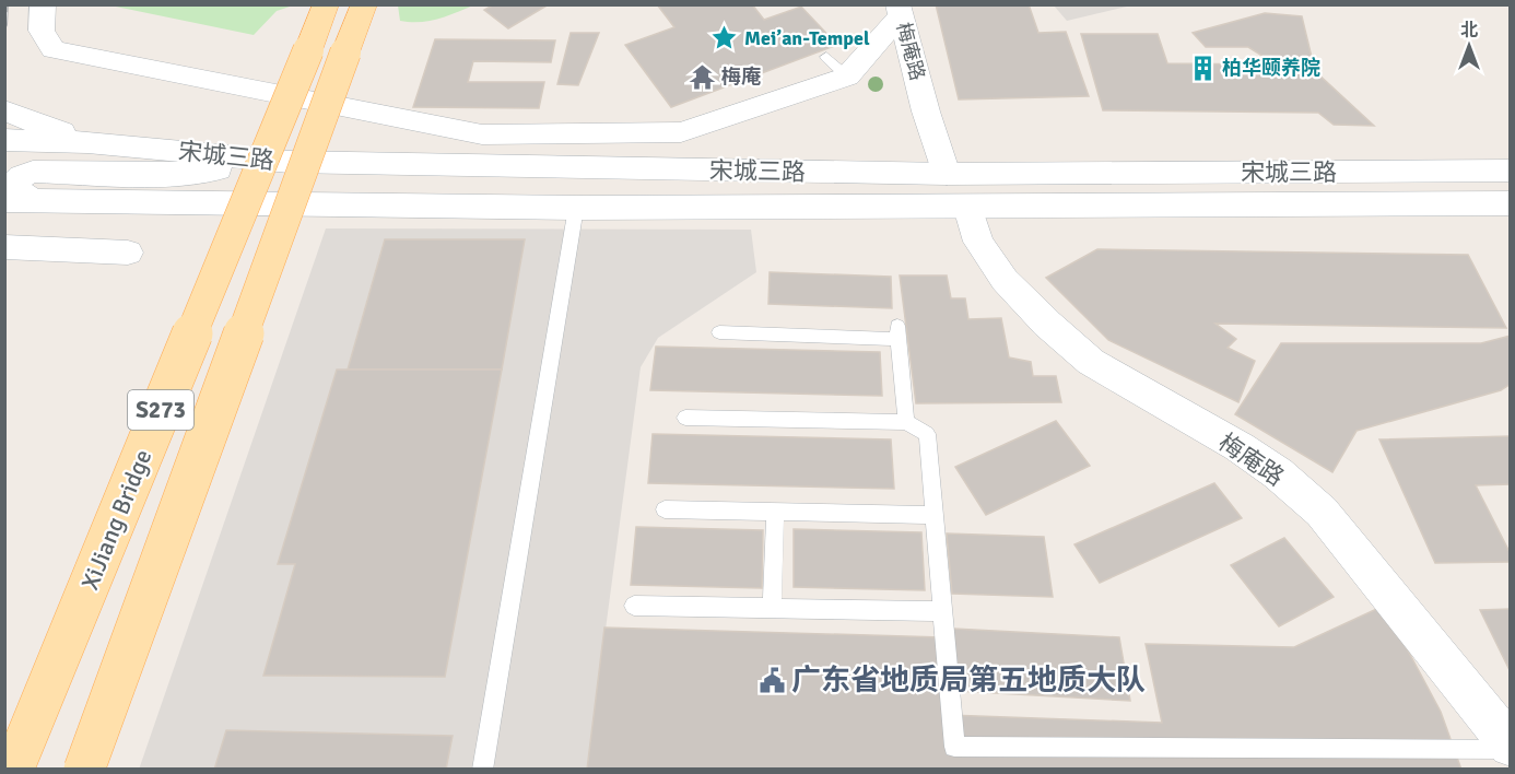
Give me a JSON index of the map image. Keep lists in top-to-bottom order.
{
  "streets": {
    "main road": ["宋城三路", "S273", "XiJiang Bridge"],
    "street": ["梅庵路"]
  },
  "crossings": [
    ["梅庵路", "宋城三路"]
  ],
  "places": {
    "place": ["Mei’an-Tempel"],
    "building": ["柏华颐养院"],
    "temple": ["梅庵"],
    "public building": ["广东省地质局第五地质大队"]
  },
  "north": "top"
}
